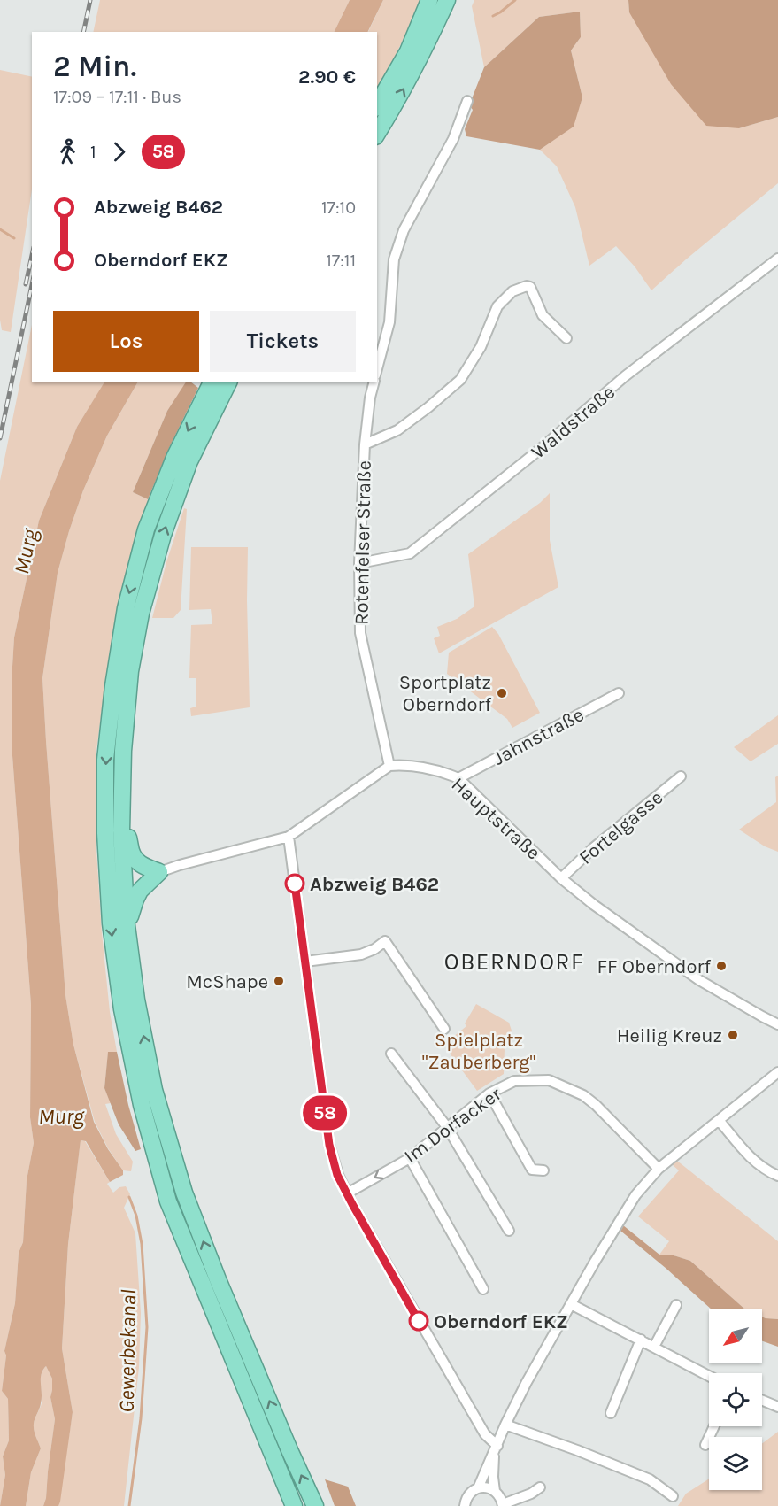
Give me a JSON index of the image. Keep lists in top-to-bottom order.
{
  "streets": {
    "street": [
      "Waldstraße",
      "Rotenfelser Straße",
      "Jahnstraße",
      "Hauptstraße",
      "Fortelgasse",
      "Im Dorfacker"
    ]
  },
  "crossings": [
    ["Waldstraße", "Rotenfelser Straße"],
    ["Rotenfelser Straße", "Hauptstraße"],
    ["Jahnstraße", "Hauptstraße"],
    ["Hauptstraße", "Fortelgasse"]
  ],
  "districts": ["OBERNDORF"],
  "water": ["Murg", "Gewerbekanal"],
  "parks": ["Spielplatz \"Zauberberg\""],
  "places": [
    "Sportplatz Oberndorf",
    "Abzweig B462",
    "FF Oberndorf",
    "McShape",
    "Heilig Kreuz",
    "Oberndorf EKZ"
  ],
  "lines": ["bus line 58"],
  "north": "bottom left",
  "page": {
    "on_map": "58",
    "heading": ["2 Min.", "17:09 – 17:11 · Bus", "2.90 €"],
    "legs": ["1", "58"],
    "list": [
      {
        "name": "Abzweig B462",
        "value": "17:10"
      },
      {
        "name": "Oberndorf EKZ",
        "value": "17:11"
      }
    ],
    "buttons": ["Los", "Tickets"]
  }
}
